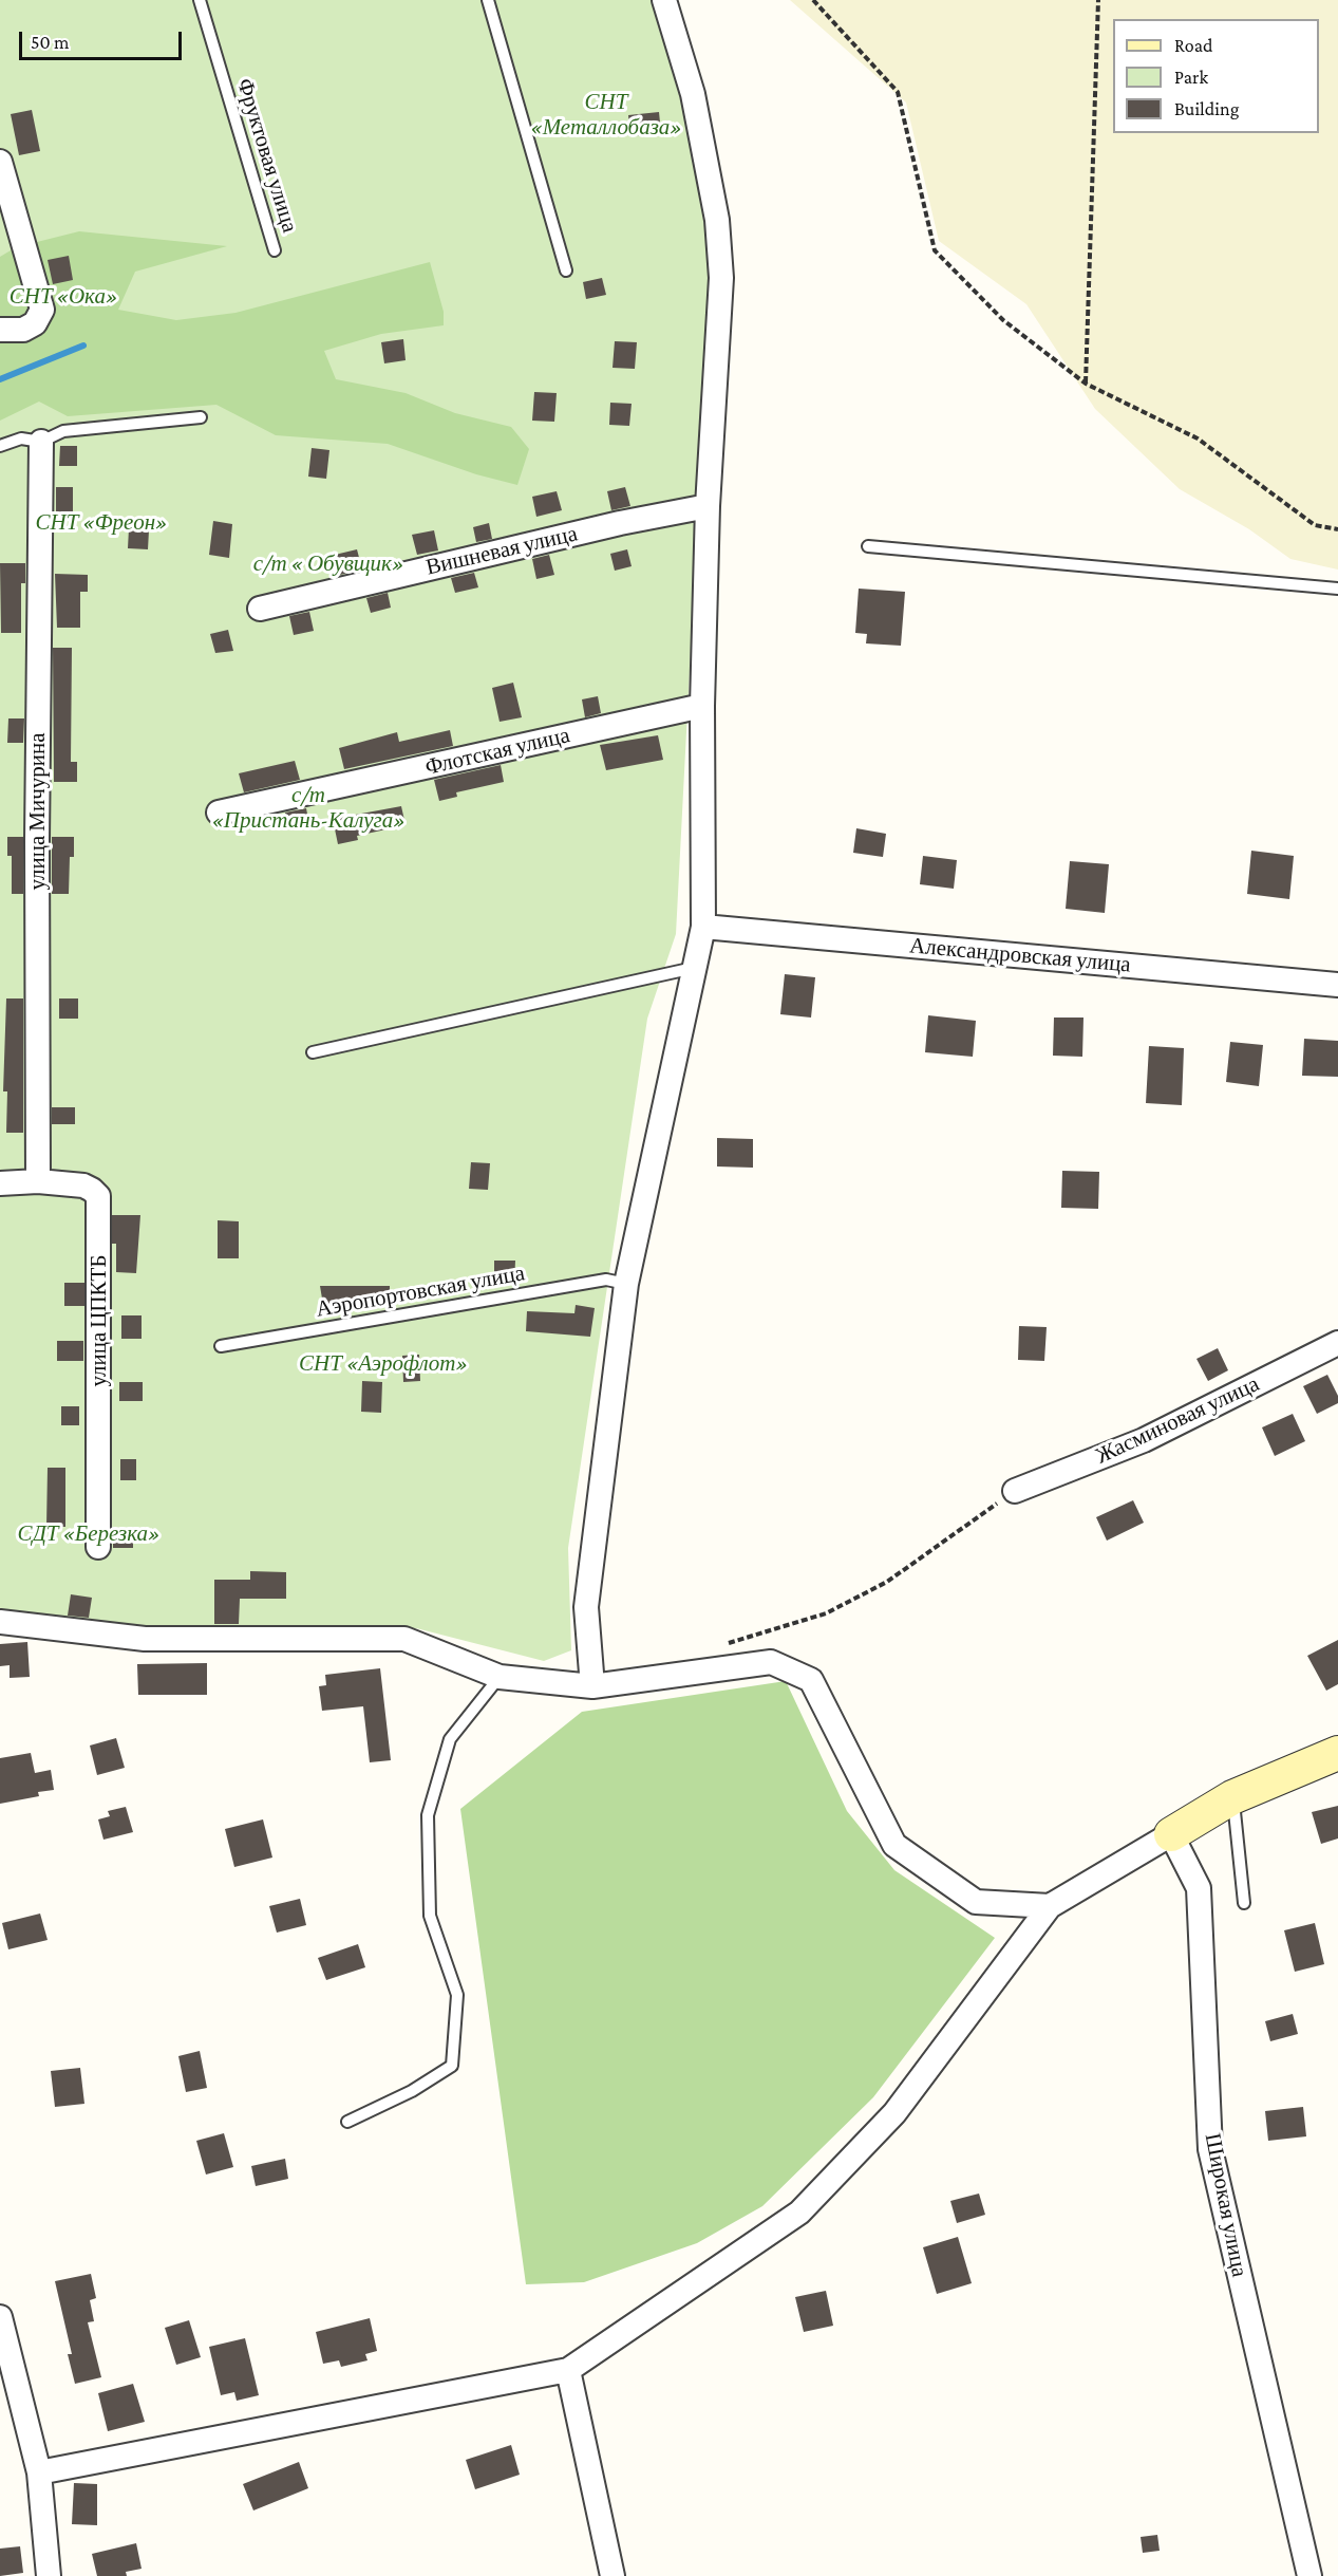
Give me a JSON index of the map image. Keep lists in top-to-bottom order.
{
  "streets": {
    "street": [
      "Вишневая улица",
      "Флотская улица",
      "улица Мичурина",
      "Александровская улица",
      "улица ЦПКТБ",
      "Жасминовая улица",
      "Широкая улица"
    ],
    "lane": ["Фруктовая улица", "Аэропортовская улица"]
  },
  "crossings": [
    ["улица Мичурина", "улица ЦПКТБ"]
  ],
  "parks": [
    "СНТ «Металлобаза»",
    "СНТ «Ока»",
    "СНТ «Фреон»",
    "с/т « Обувщик»",
    "с/т «Пристань-Калуга»",
    "СНТ «Аэрофлот»",
    "СДТ «Березка»"
  ],
  "legend": ["Road", "Park", "Building"],
  "scale_bar": "50 m"
}
